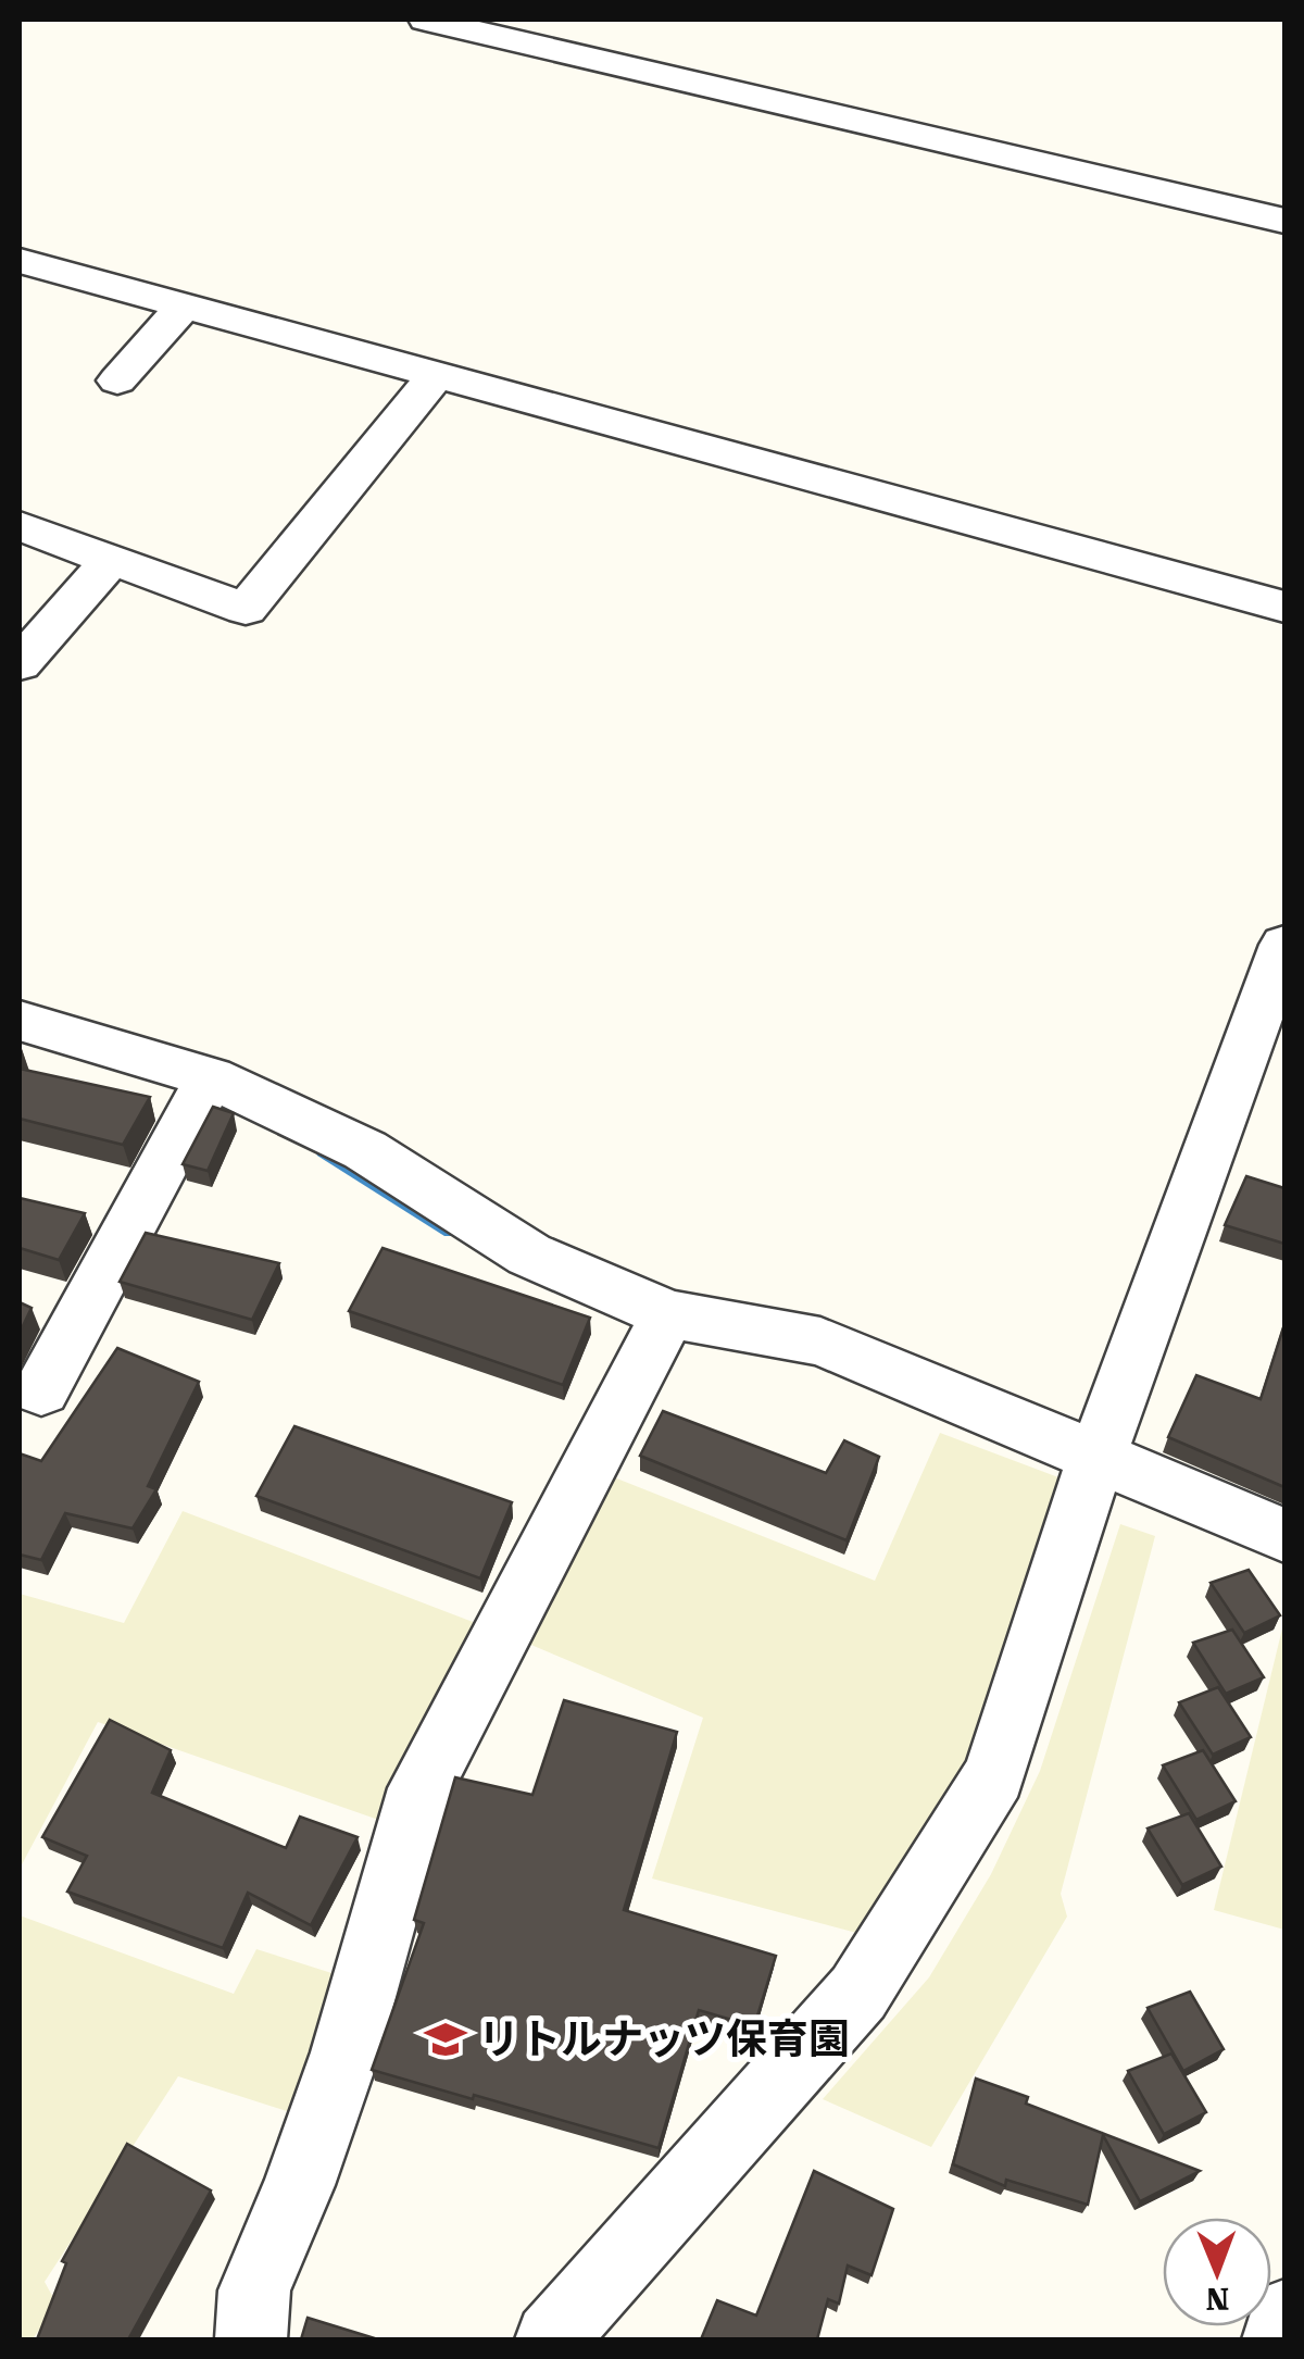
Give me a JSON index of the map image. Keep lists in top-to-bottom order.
{
  "places": {
    "school or university": ["リトルナッツ保育園"]
  },
  "north": "bottom"
}
